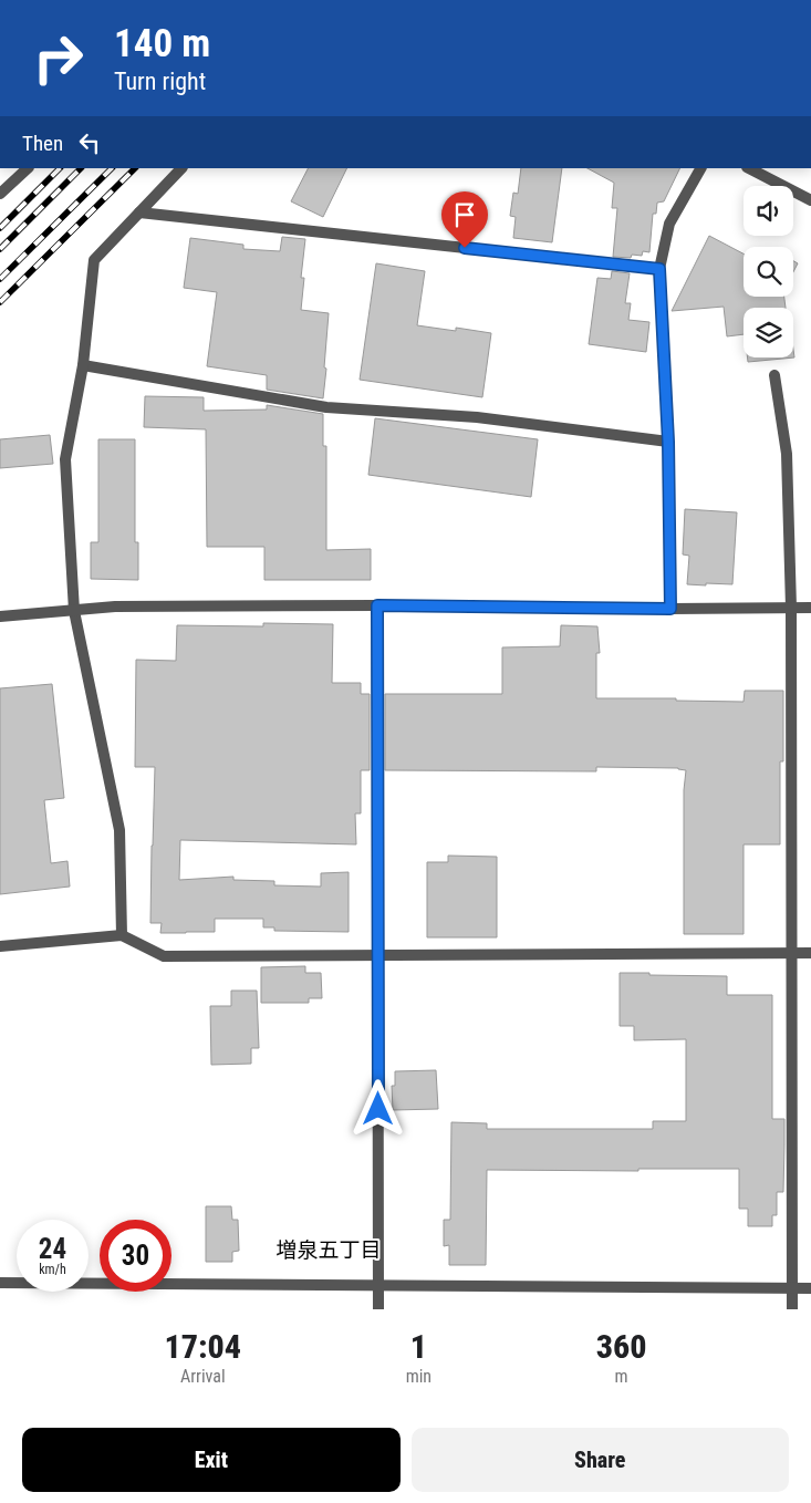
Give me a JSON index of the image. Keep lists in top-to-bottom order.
{
  "districts": ["増泉五丁目"],
  "page": {
    "turn": ["140 m", "Turn right"],
    "then": "Then",
    "speed": "24 km/h",
    "limit": "30",
    "eta": [
      "17:04",
      "Arrival",
      "1",
      "min",
      "360",
      "m"
    ],
    "buttons": ["Exit", "Share"]
  }
}
